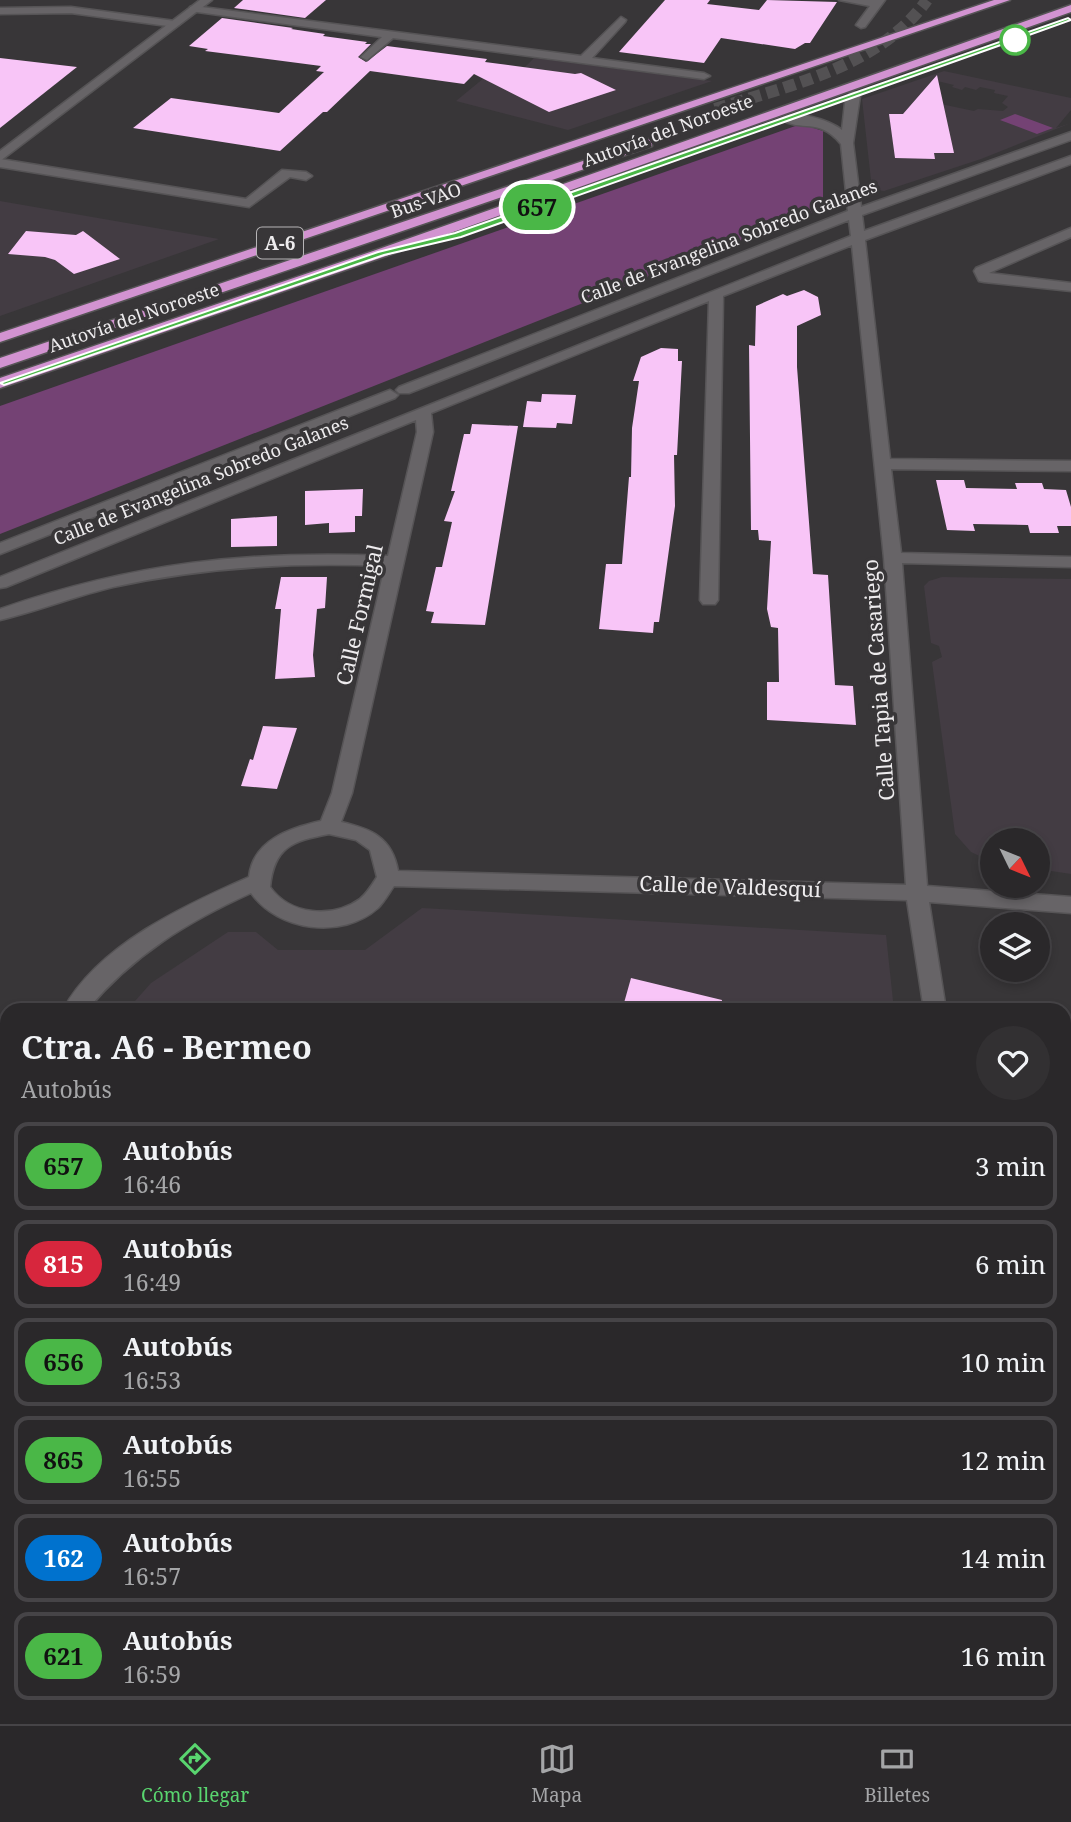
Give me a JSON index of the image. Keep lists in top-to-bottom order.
{
  "streets": {
    "highway": ["Autovía del Noroeste", "Bus-VAO", "A-6"],
    "street": [
      "Calle de Evangelina Sobredo Galanes",
      "Calle Formigal",
      "Calle Tapia de Casariego",
      "Calle de Valdesquí"
    ]
  },
  "crossings": [
    ["Calle de Evangelina Sobredo Galanes", "Calle Formigal"],
    ["Calle de Evangelina Sobredo Galanes", "Calle Tapia de Casariego"],
    ["Calle Formigal", "Calle de Valdesquí"],
    ["Calle Tapia de Casariego", "Calle de Valdesquí"]
  ],
  "lines": ["bus line 657"],
  "north": "bottom right",
  "page": {
    "on_map": "657",
    "heading": ["Ctra. A6 - Bermeo", "Autobús"],
    "list": [
      {
        "mark": "657",
        "name": "Autobús",
        "note": "16:46",
        "value": "3 min"
      },
      {
        "mark": "815",
        "name": "Autobús",
        "note": "16:49",
        "value": "6 min"
      },
      {
        "mark": "656",
        "name": "Autobús",
        "note": "16:53",
        "value": "10 min"
      },
      {
        "mark": "865",
        "name": "Autobús",
        "note": "16:55",
        "value": "12 min"
      },
      {
        "mark": "162",
        "name": "Autobús",
        "note": "16:57",
        "value": "14 min"
      },
      {
        "mark": "621",
        "name": "Autobús",
        "note": "16:59",
        "value": "16 min"
      }
    ],
    "tabs": ["Cómo llegar", "Mapa", "Billetes"]
  }
}
